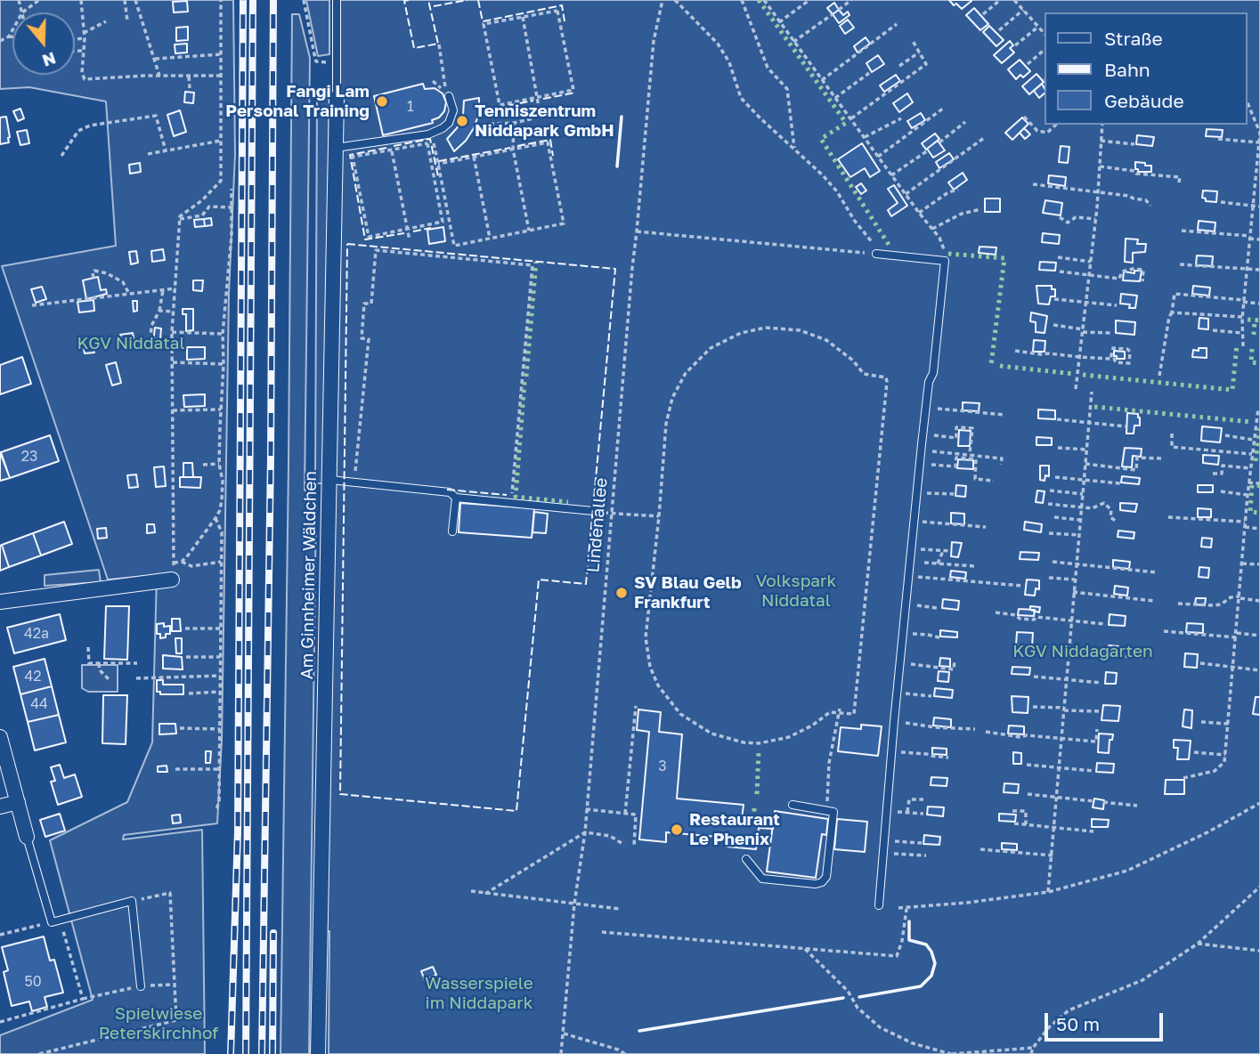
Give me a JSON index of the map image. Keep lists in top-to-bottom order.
{
  "streets": {
    "street": ["Am Ginnheimer Wäldchen"],
    "path": ["Lindenallee"]
  },
  "parks": [
    "KGV Niddatal",
    "Volkspark Niddatal",
    "KGV Niddagarten",
    "Wasserspiele im Niddapark",
    "Spielwiese Peterskirchhof"
  ],
  "places": [
    "Fangi Lam Personal Training",
    "Tenniszentrum Niddapark GmbH",
    "SV Blau Gelb Frankfurt",
    "Restaurant Le Phenix"
  ],
  "house_numbers": [
    "1",
    "23",
    "42a",
    "42",
    "44",
    "3",
    "50"
  ],
  "legend": ["Straße", "Bahn", "Gebäude"],
  "scale_bar": "50 m",
  "north": "bottom"
}
